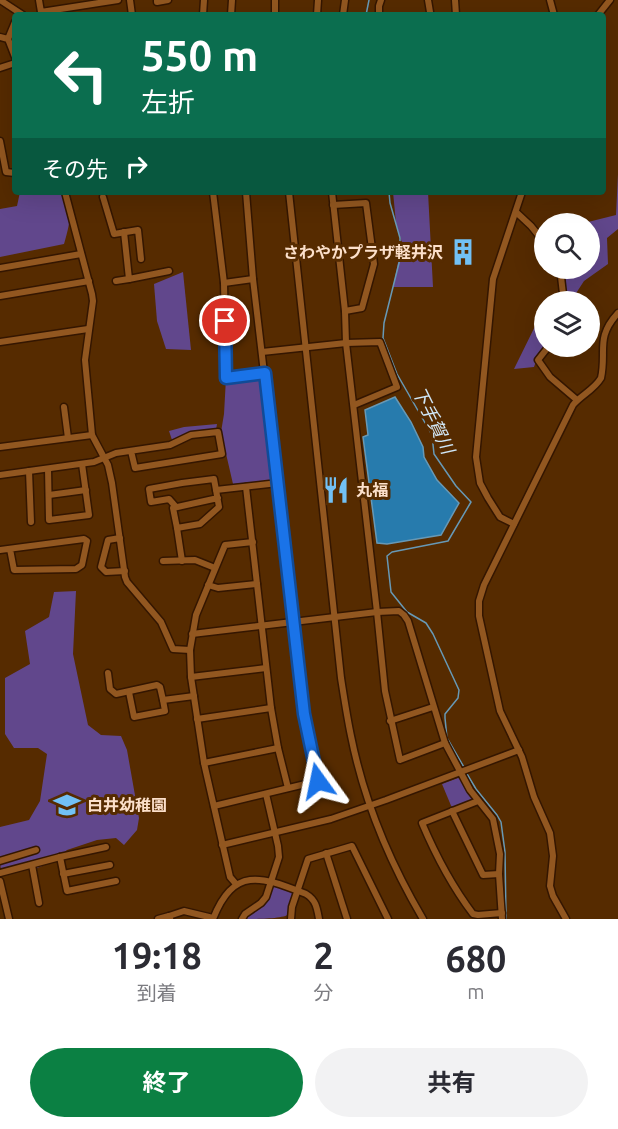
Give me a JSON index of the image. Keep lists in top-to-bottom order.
{
  "water": ["下手賀川"],
  "places": {
    "building": ["さわやかプラザ軽井沢"],
    "restaurant": ["丸福"],
    "school or university": ["白井幼稚園"]
  },
  "page": {
    "turn": ["550 m", "左折"],
    "then": "その先",
    "eta": [
      "19:18",
      "到着",
      "2",
      "分",
      "680",
      "m"
    ],
    "buttons": ["終了", "共有"]
  }
}
